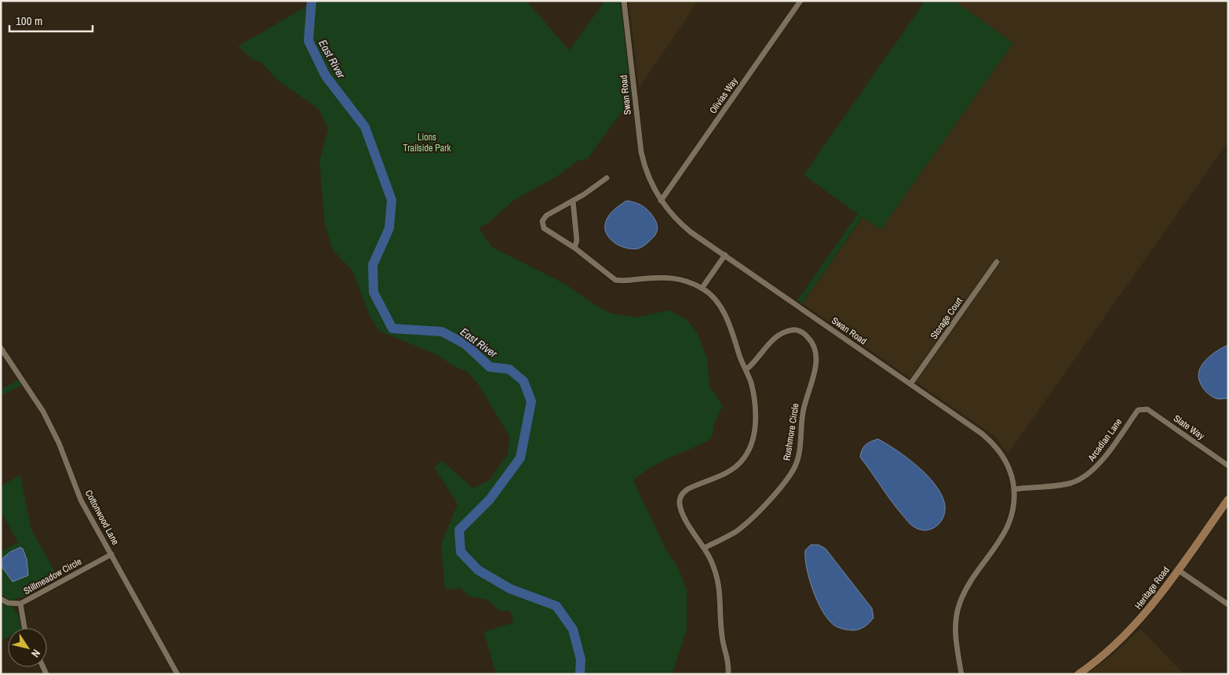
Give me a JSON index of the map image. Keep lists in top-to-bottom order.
{
  "streets": {
    "main road": ["Heritage Road"],
    "street": [
      "Swan Road",
      "Olivias Way",
      "Storage Court",
      "Slate Way",
      "Rushmore Circle",
      "Arcadian Lane",
      "Cottonwood Lane",
      "Stillmeadow Circle"
    ]
  },
  "crossings": [
    ["Swan Road", "Olivias Way"],
    ["Swan Road", "Storage Court"],
    ["Swan Road", "Arcadian Lane"],
    ["Slate Way", "Arcadian Lane"],
    ["Cottonwood Lane", "Stillmeadow Circle"]
  ],
  "water": ["East River"],
  "parks": ["Lions Trailside Park"],
  "scale_bar": "100 m",
  "north": "bottom right"
}
